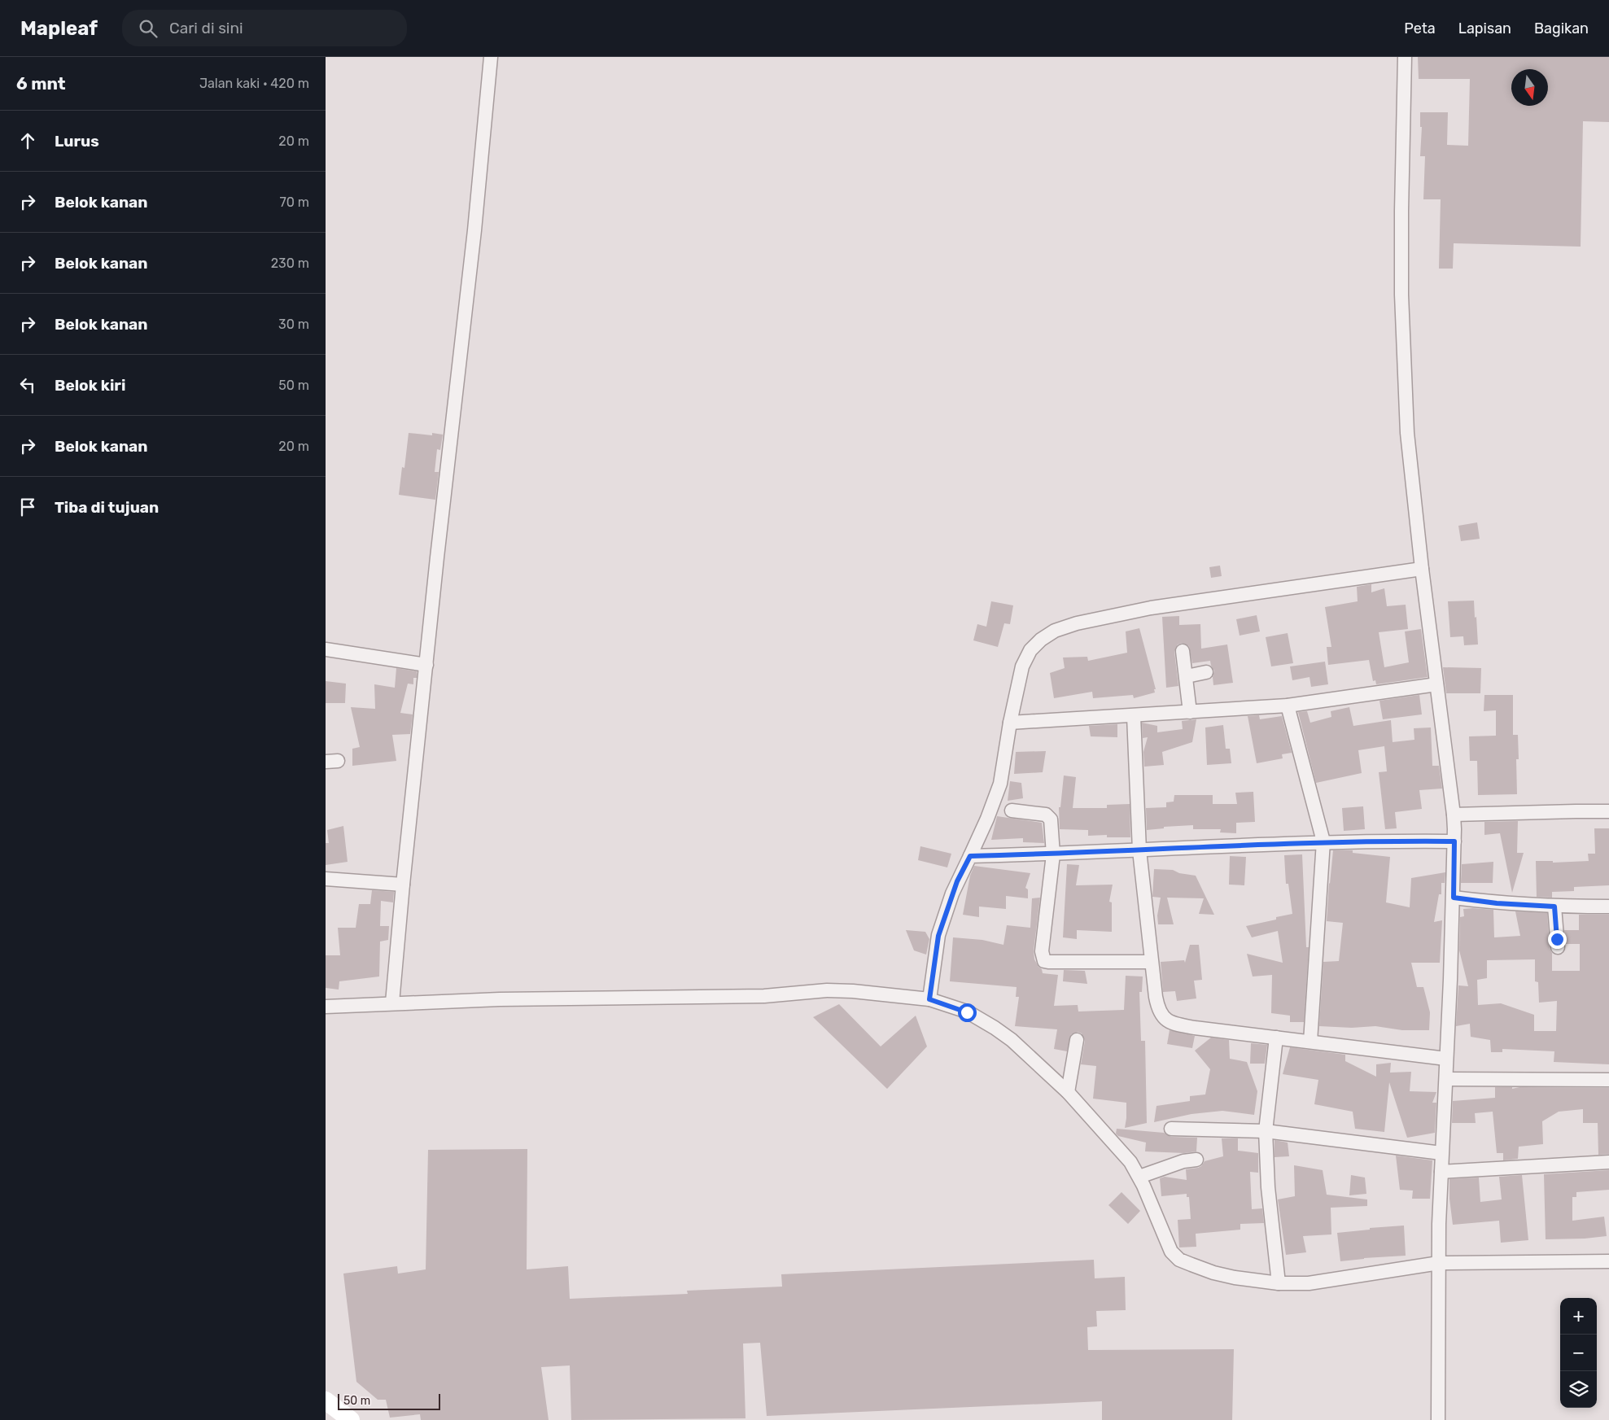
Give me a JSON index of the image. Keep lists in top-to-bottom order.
{
  "scale_bar": "50 m",
  "north": "bottom",
  "page": {
    "header": "Mapleaf",
    "search": "Cari di sini",
    "nav": ["Peta", "Lapisan", "Bagikan"],
    "heading": ["6 mnt", "Jalan kaki · 420 m"],
    "list": [
      ["Lurus", "20 m"],
      ["Belok kanan", "70 m"],
      ["Belok kanan", "230 m"],
      ["Belok kanan", "30 m"],
      ["Belok kiri", "50 m"],
      ["Belok kanan", "20 m"],
      "Tiba di tujuan"
    ],
    "map_buttons": ["+", "−"],
    "scale": "50 m"
  }
}
